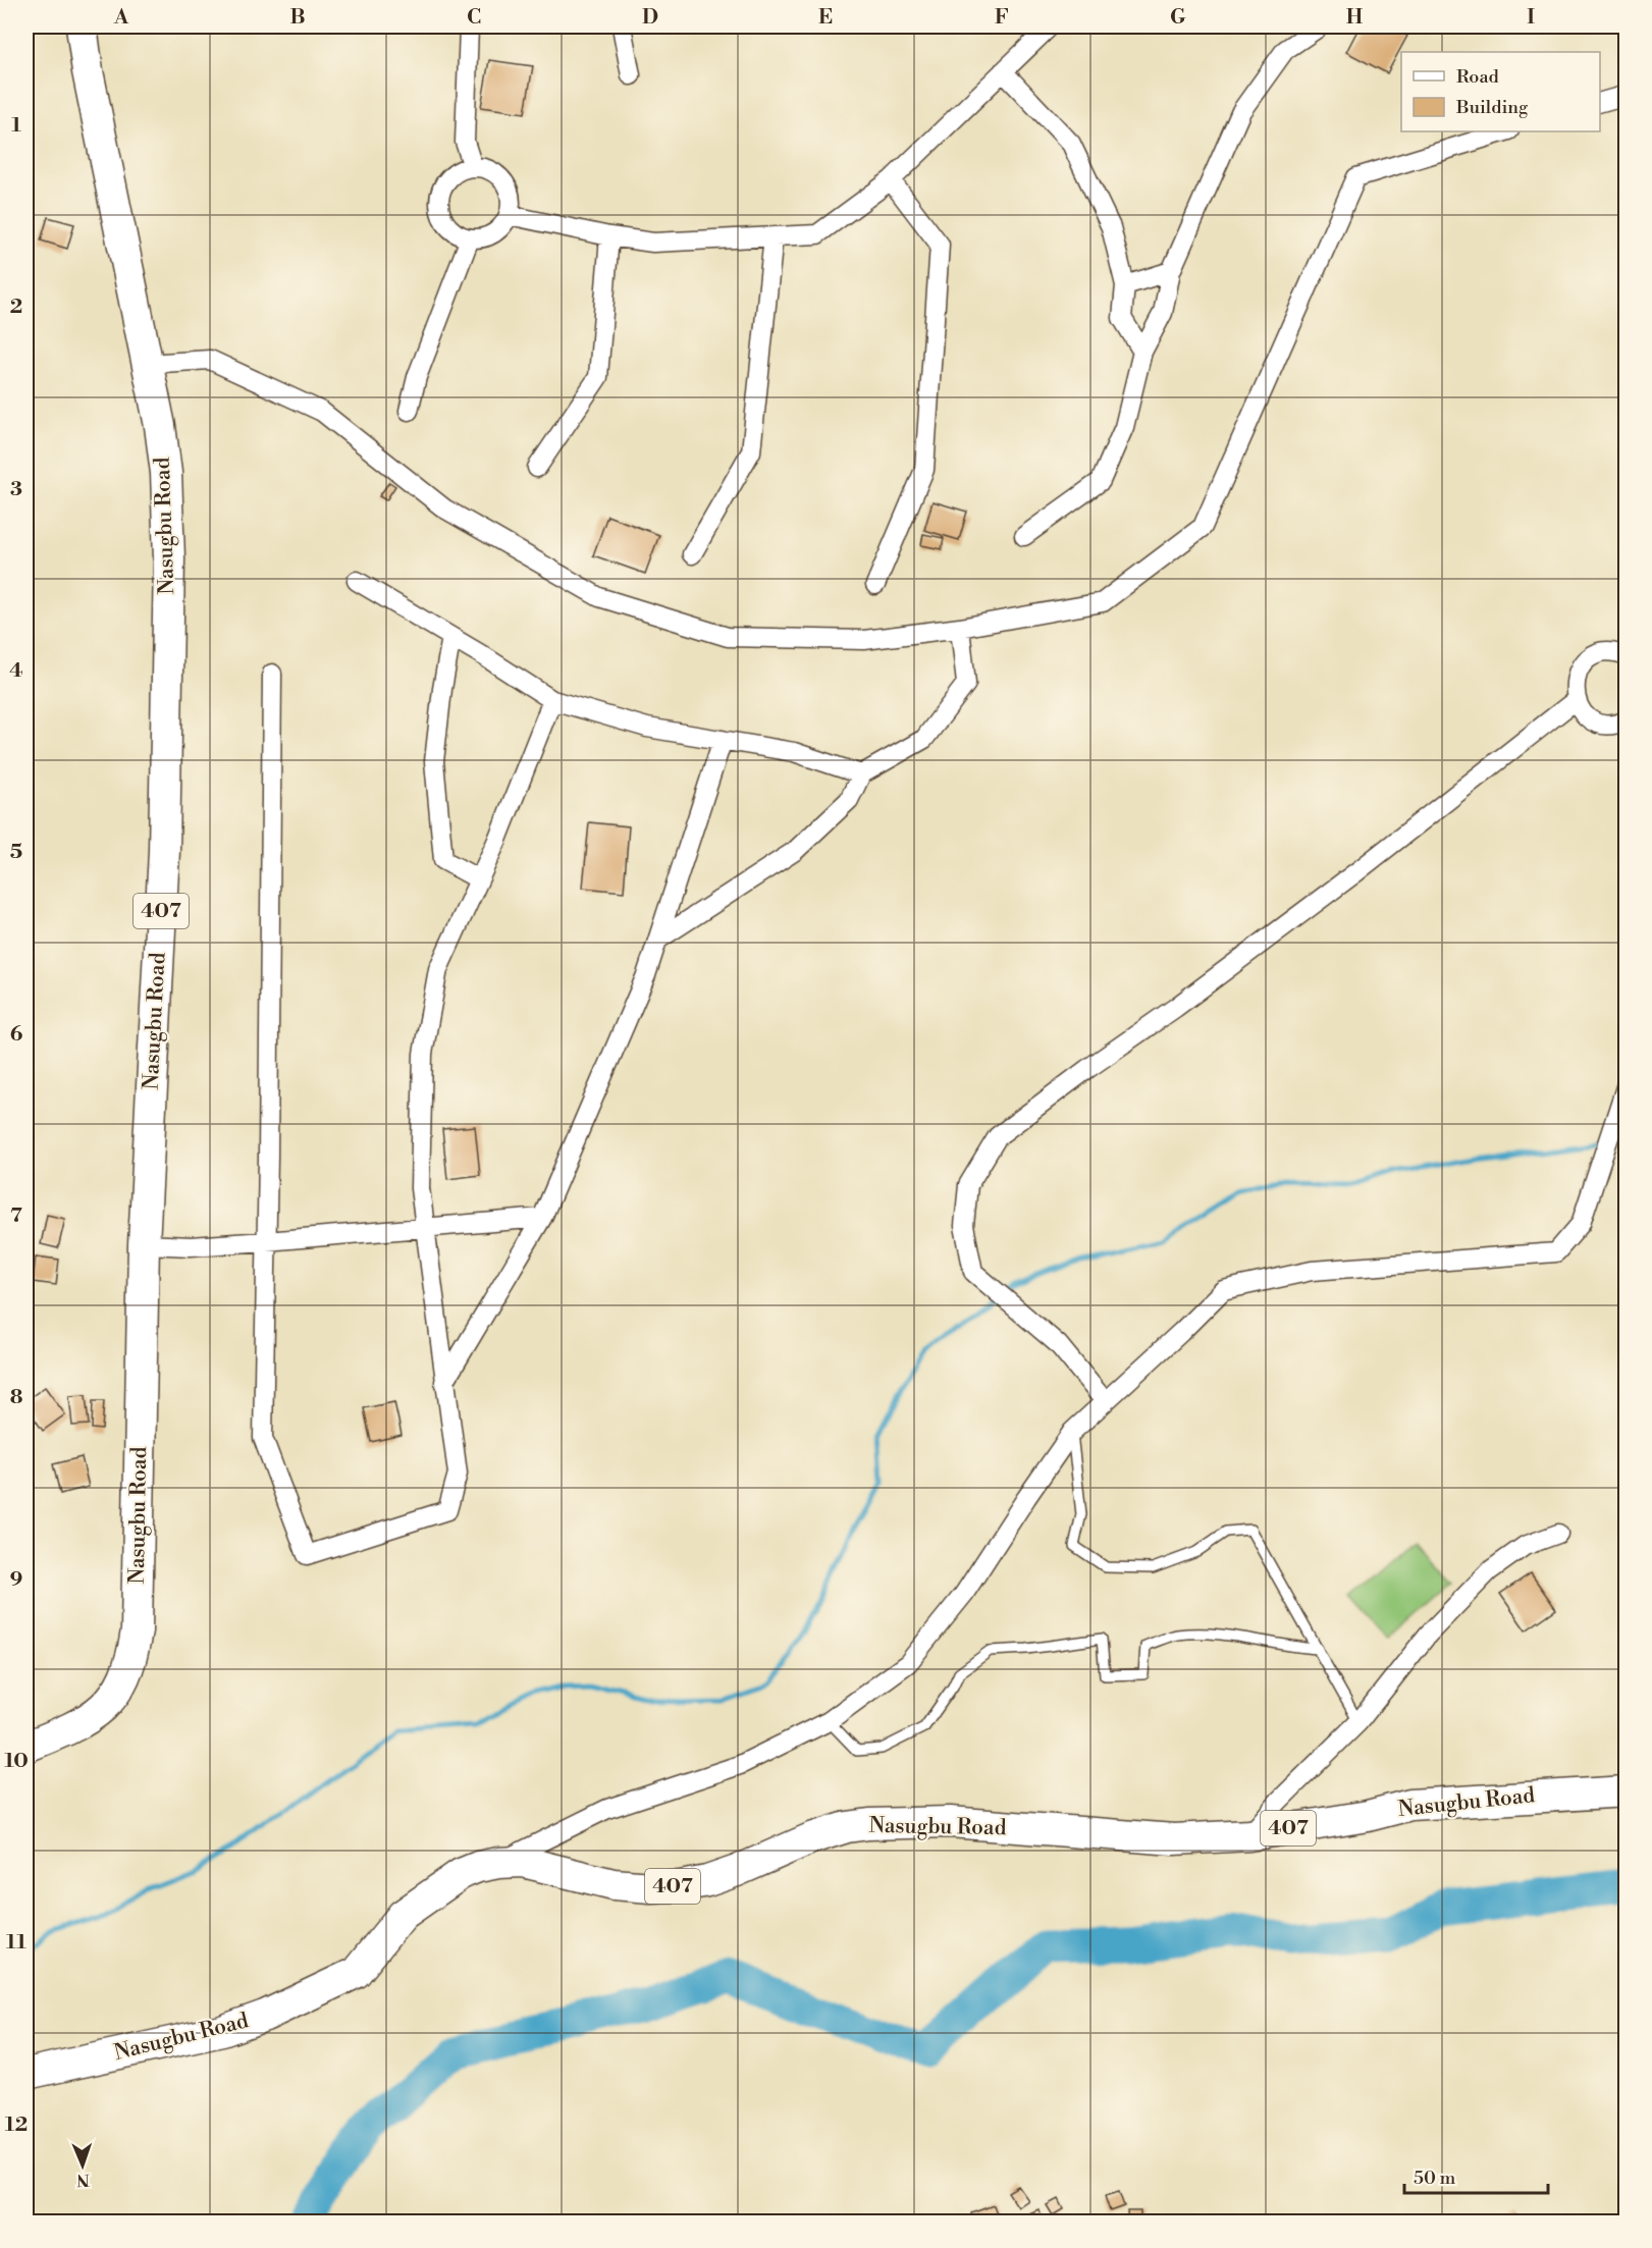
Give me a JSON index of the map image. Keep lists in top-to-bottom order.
{
  "streets": {
    "main road": ["Nasugbu Road", "407"]
  },
  "legend": ["Road", "Building"],
  "scale_bar": "50 m",
  "north": "bottom",
  "grid": {
    "columns": [
      "A",
      "B",
      "C",
      "D",
      "E",
      "F",
      "G",
      "H",
      "I"
    ],
    "rows": [
      "1",
      "2",
      "3",
      "4",
      "5",
      "6",
      "7",
      "8",
      "9",
      "10",
      "11",
      "12"
    ]
  }
}
